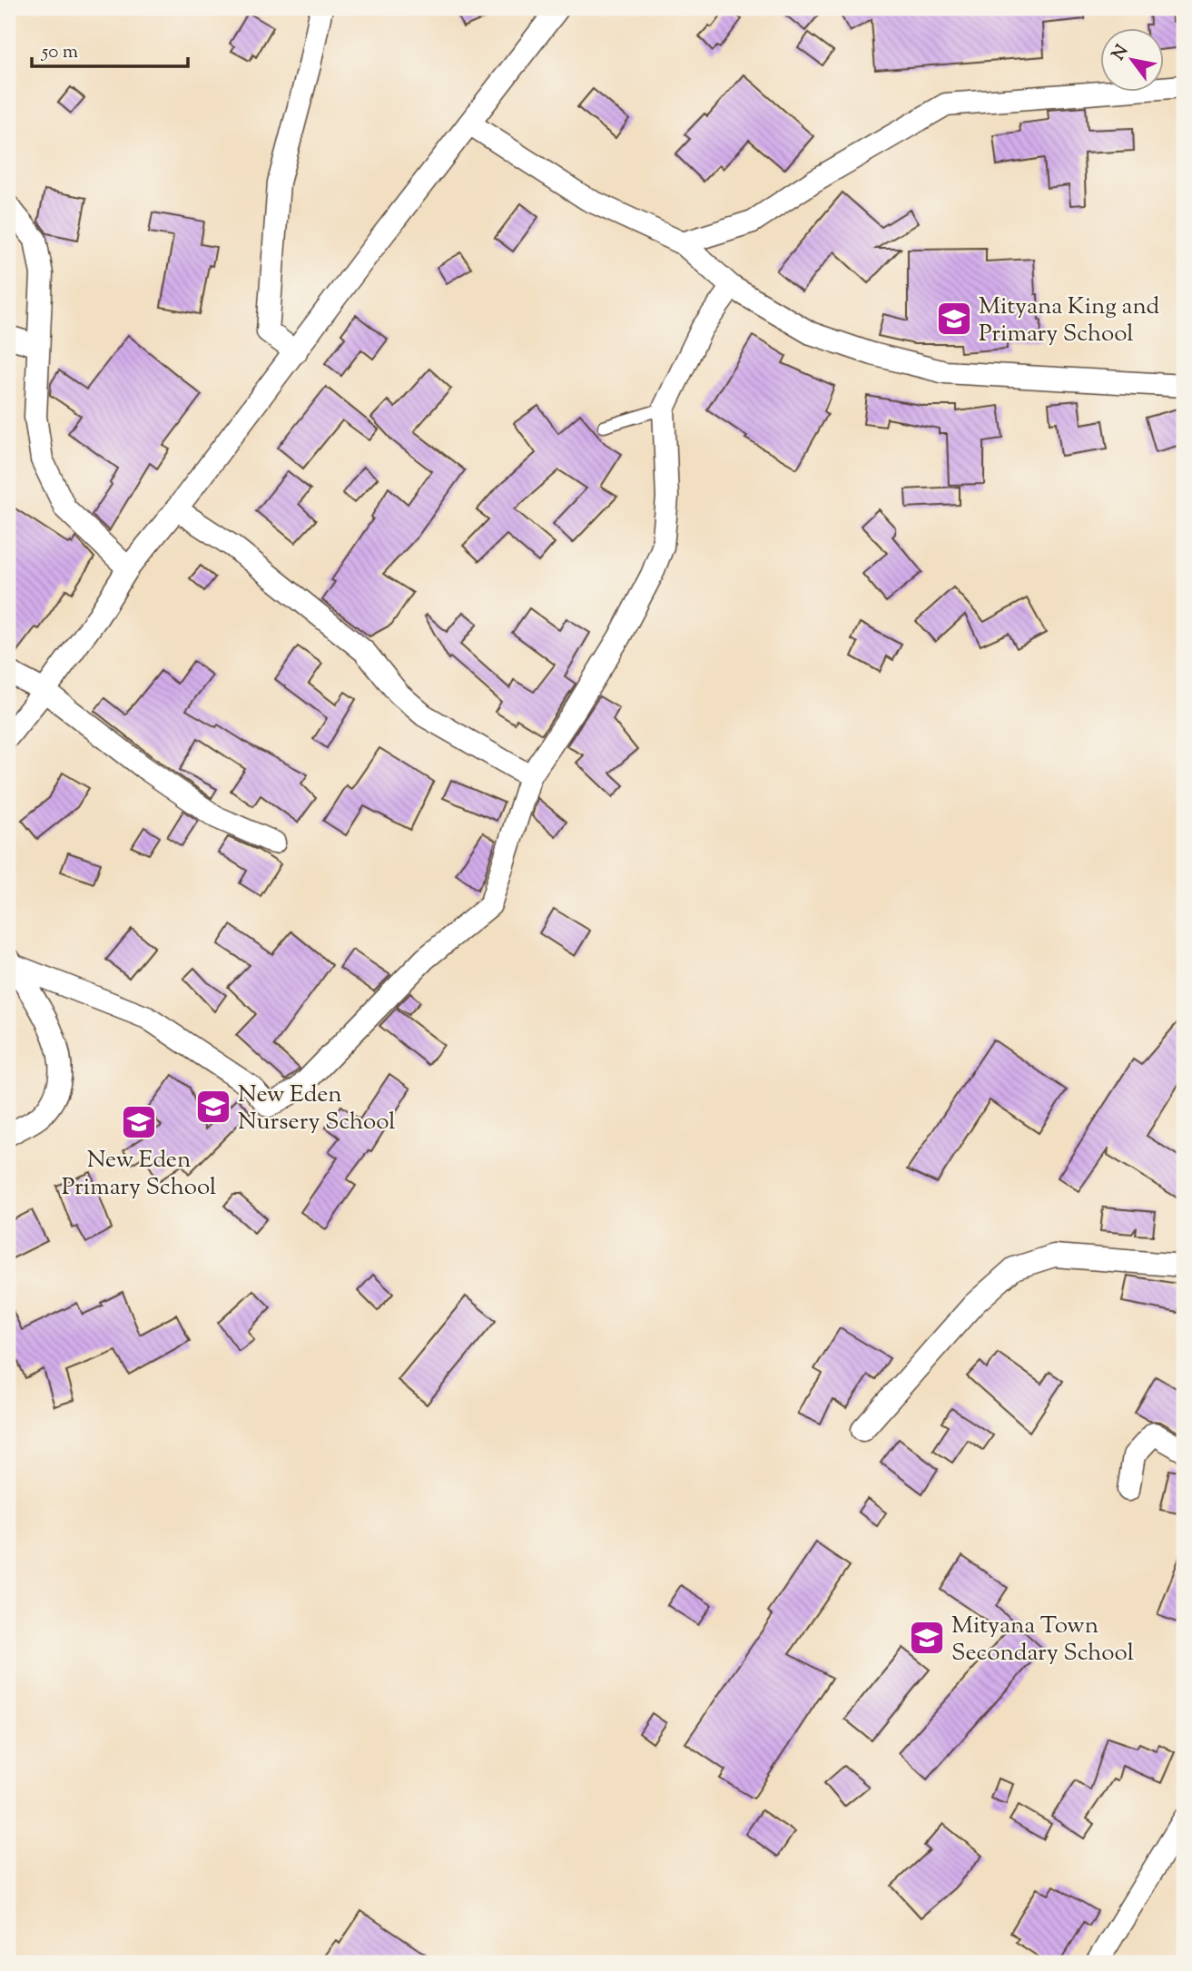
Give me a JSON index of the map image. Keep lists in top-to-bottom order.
{
  "places": {
    "school or university": [
      "Mityana King and Primary School",
      "New Eden Nursery School",
      "New Eden Primary School",
      "Mityana Town Secondary School"
    ]
  },
  "scale_bar": "50 m",
  "north": "top left"
}
